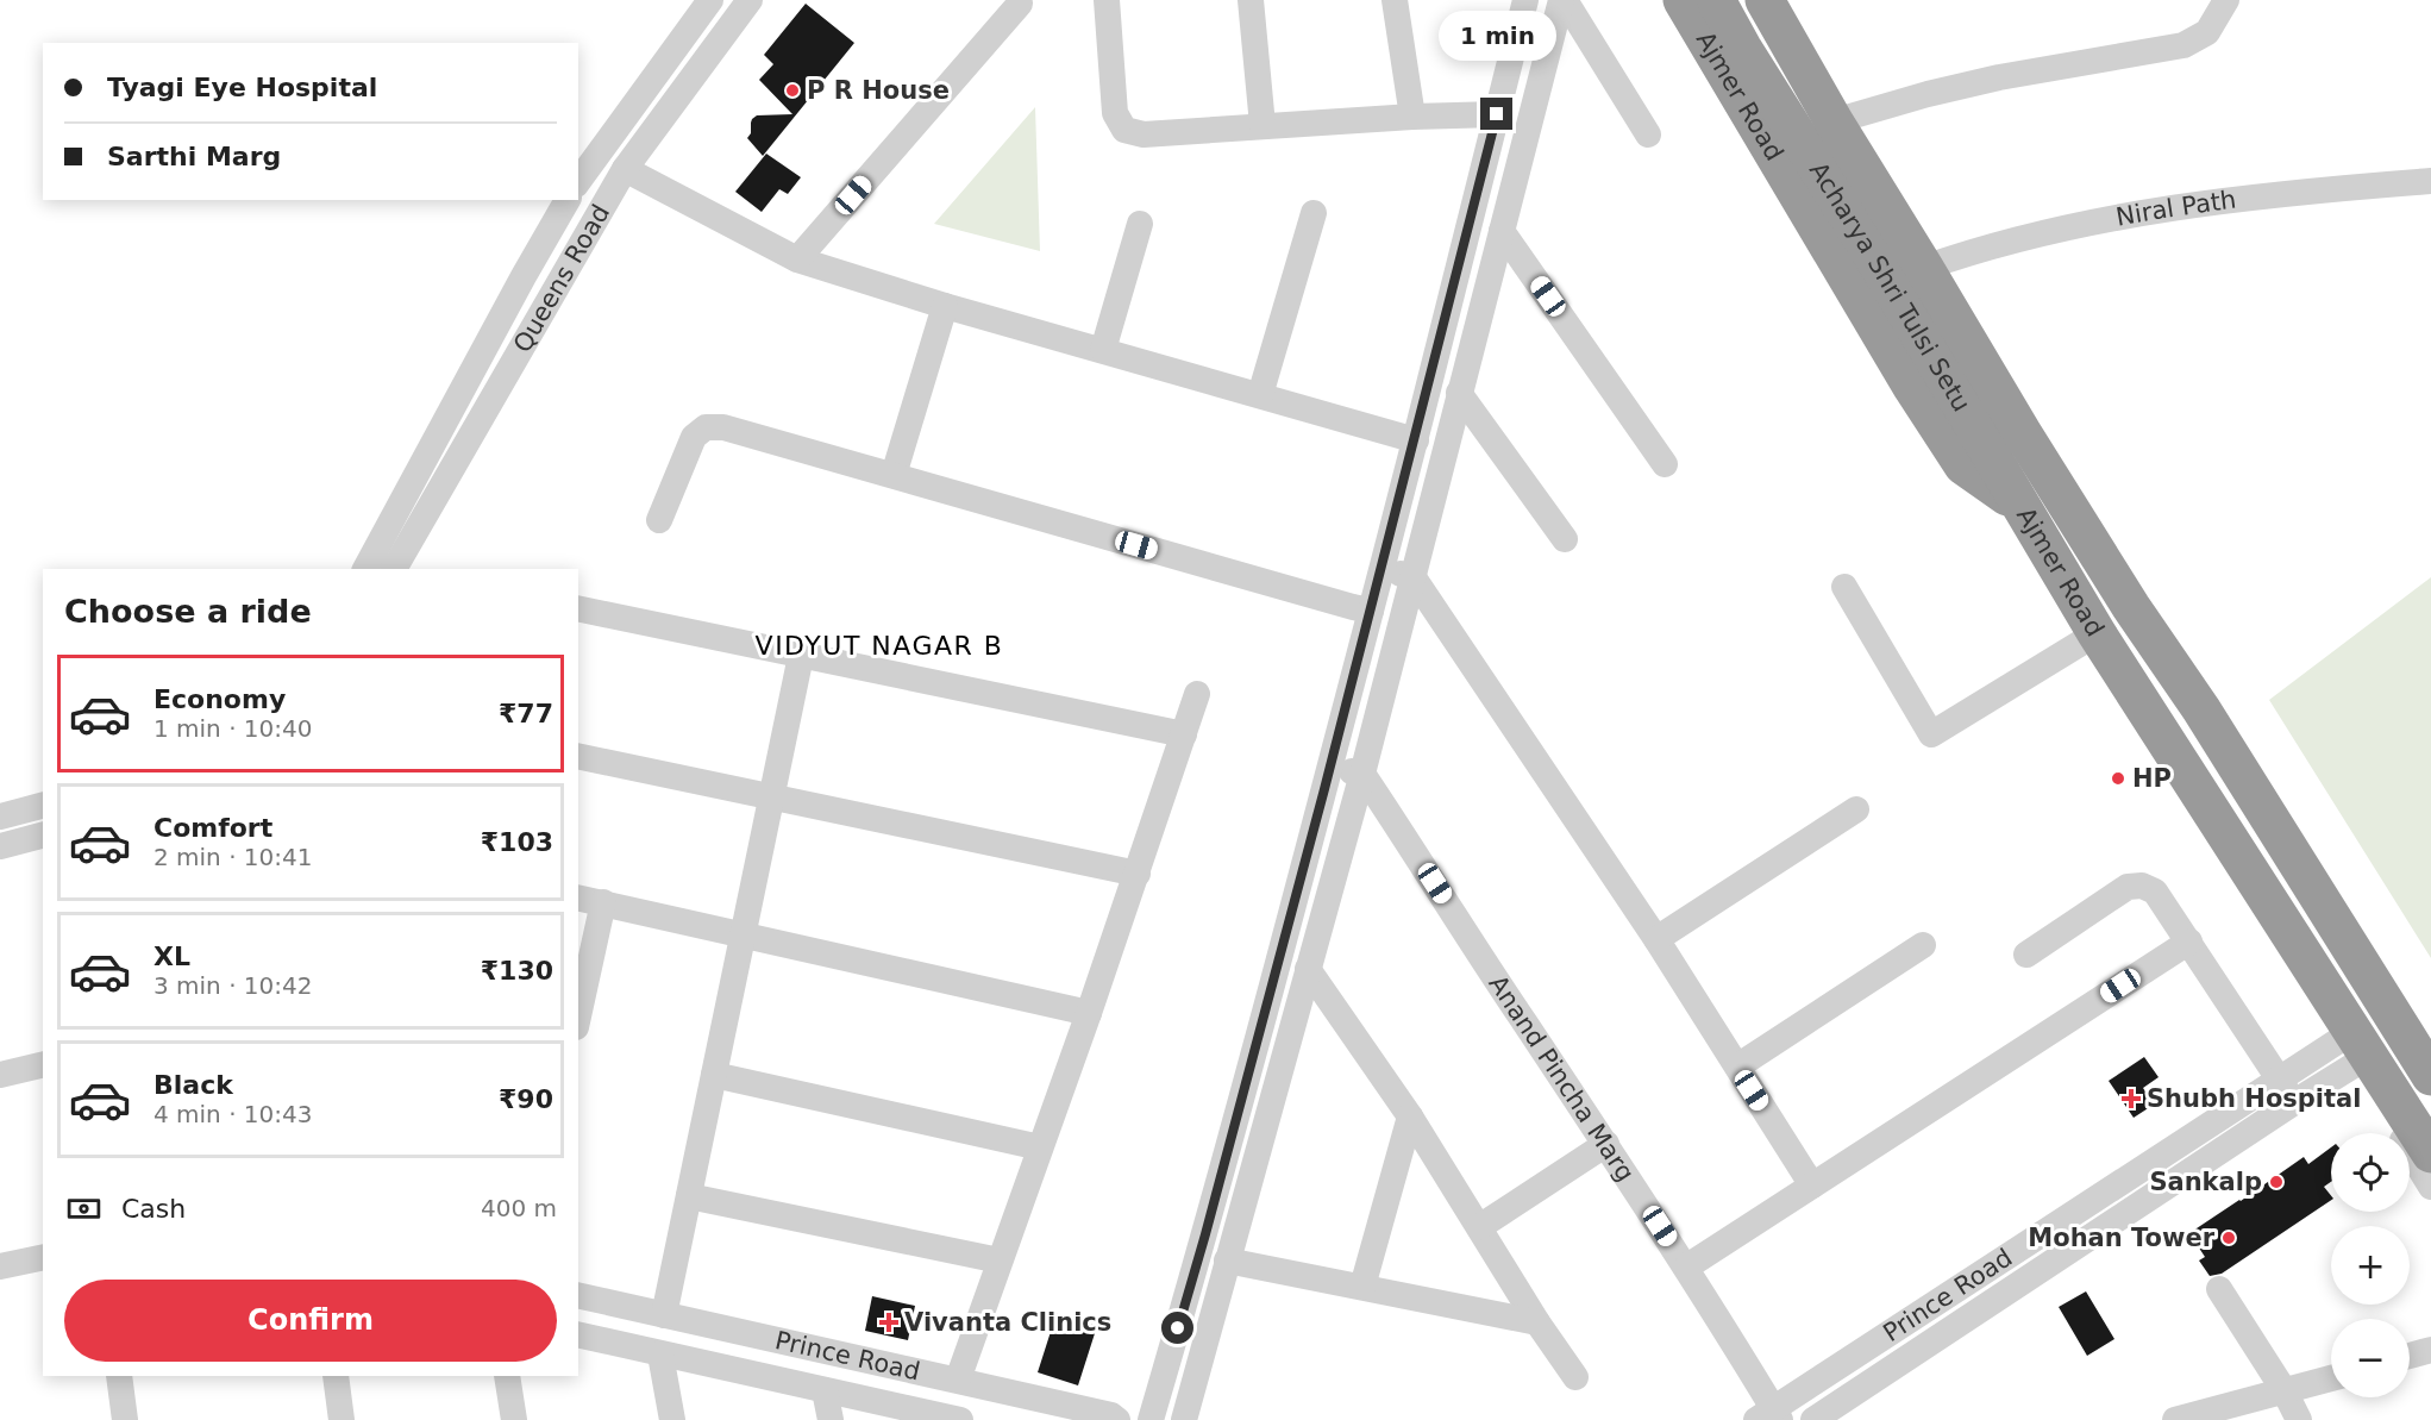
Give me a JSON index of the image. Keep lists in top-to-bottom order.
{
  "streets": {
    "highway": ["Ajmer Road", "Acharya Shri Tulsi Setu"],
    "street": [
      "Niral Path",
      "Queens Road",
      "Anand Pincha Marg",
      "Prince Road"
    ]
  },
  "crossings": [
    ["Ajmer Road", "Niral Path"],
    ["Ajmer Road", "Acharya Shri Tulsi Setu"],
    ["Ajmer Road", "Prince Road"],
    ["Anand Pincha Marg", "Prince Road"]
  ],
  "districts": ["VIDYUT NAGAR B"],
  "places": {
    "other": [
      "P R House",
      "HP",
      "Sankalp",
      "Mohan Tower"
    ],
    "health": ["Shubh Hospital", "Vivanta Clinics"]
  },
  "page": {
    "bubble": "1 min",
    "banner": ["Tyagi Eye Hospital", "Sarthi Marg"],
    "heading": "Choose a ride",
    "list": [
      {
        "name": "Economy",
        "note": "1 min · 10:40",
        "value": "₹77"
      },
      {
        "name": "Comfort",
        "note": "2 min · 10:41",
        "value": "₹103"
      },
      {
        "name": "XL",
        "note": "3 min · 10:42",
        "value": "₹130"
      },
      {
        "name": "Black",
        "note": "4 min · 10:43",
        "value": "₹90"
      }
    ],
    "map_buttons": ["+", "−"],
    "pay": ["Cash", "400 m"],
    "buttons": "Confirm"
  }
}
